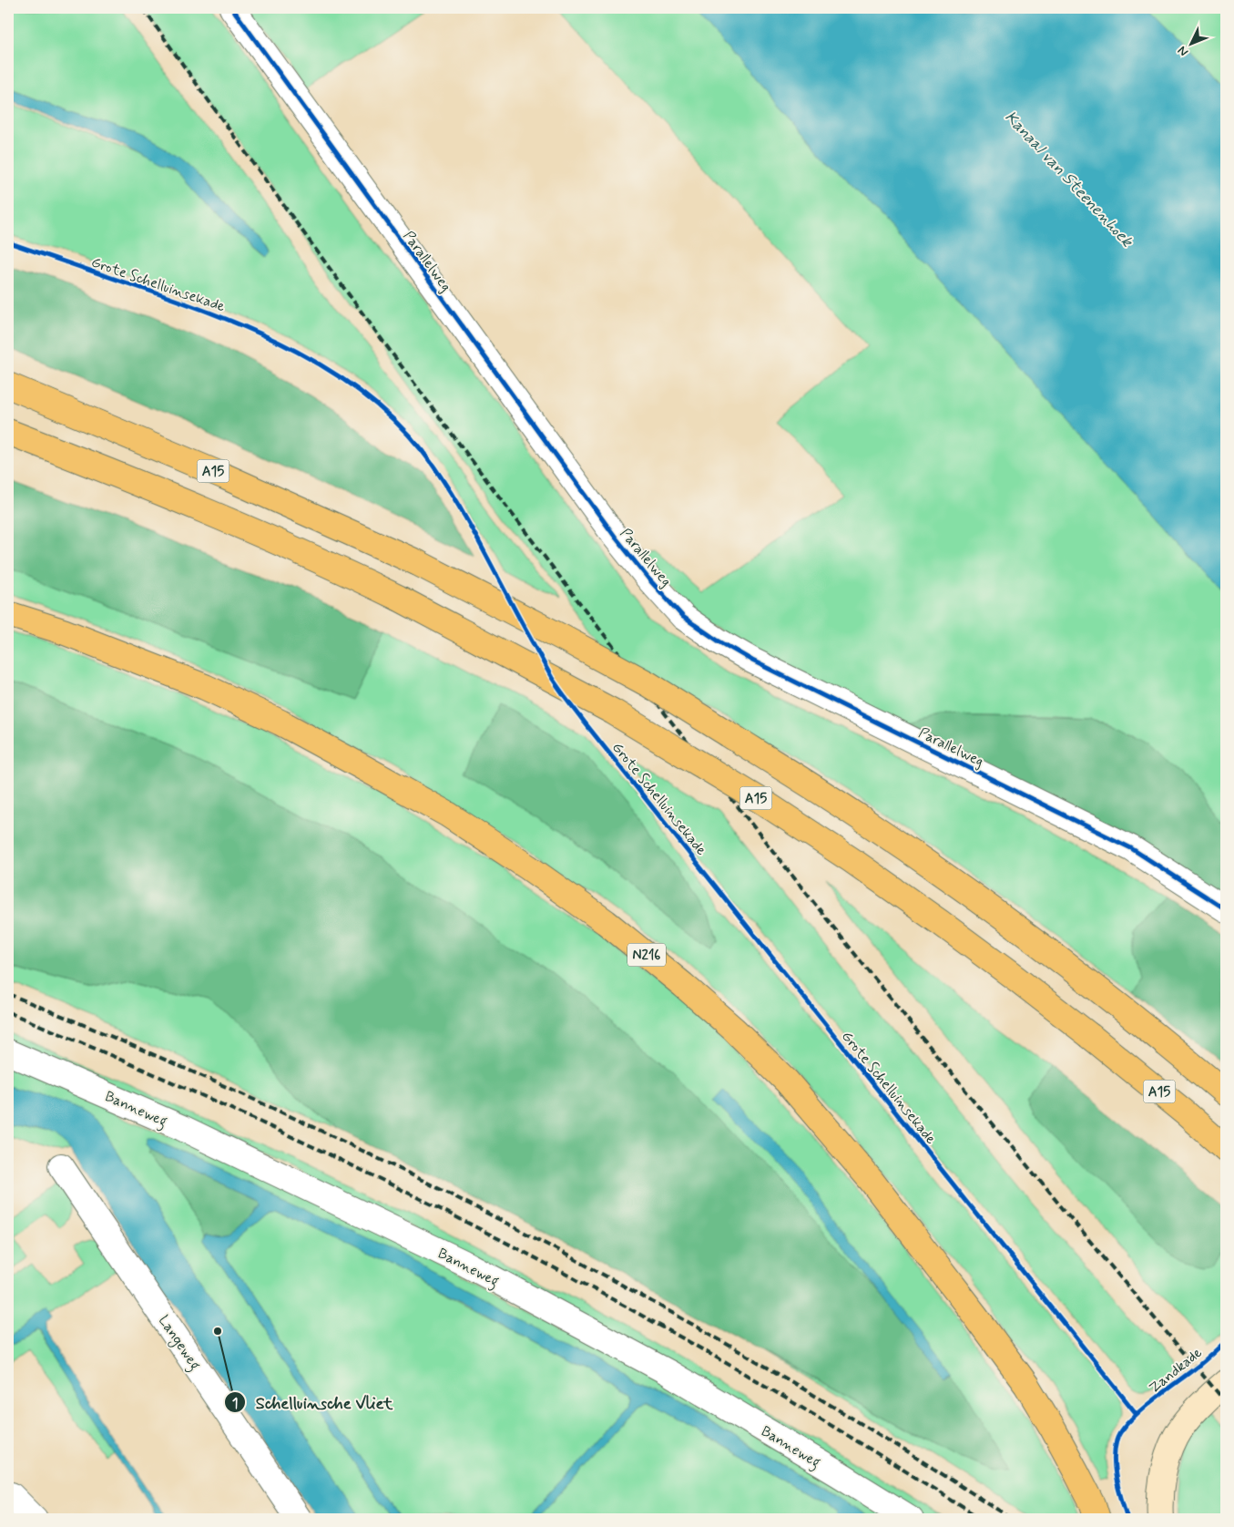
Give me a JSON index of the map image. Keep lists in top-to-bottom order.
{
  "streets": {
    "main road": ["A15", "N216"],
    "street": ["Parallelweg", "Banneweg", "Langeweg"],
    "cycle path": ["Grote Schelluinsekade", "Zandkade"]
  },
  "water": ["Kanaal van Steenenhoek"],
  "places": ["Schelluinsche Vliet"],
  "north": "bottom left"
}
